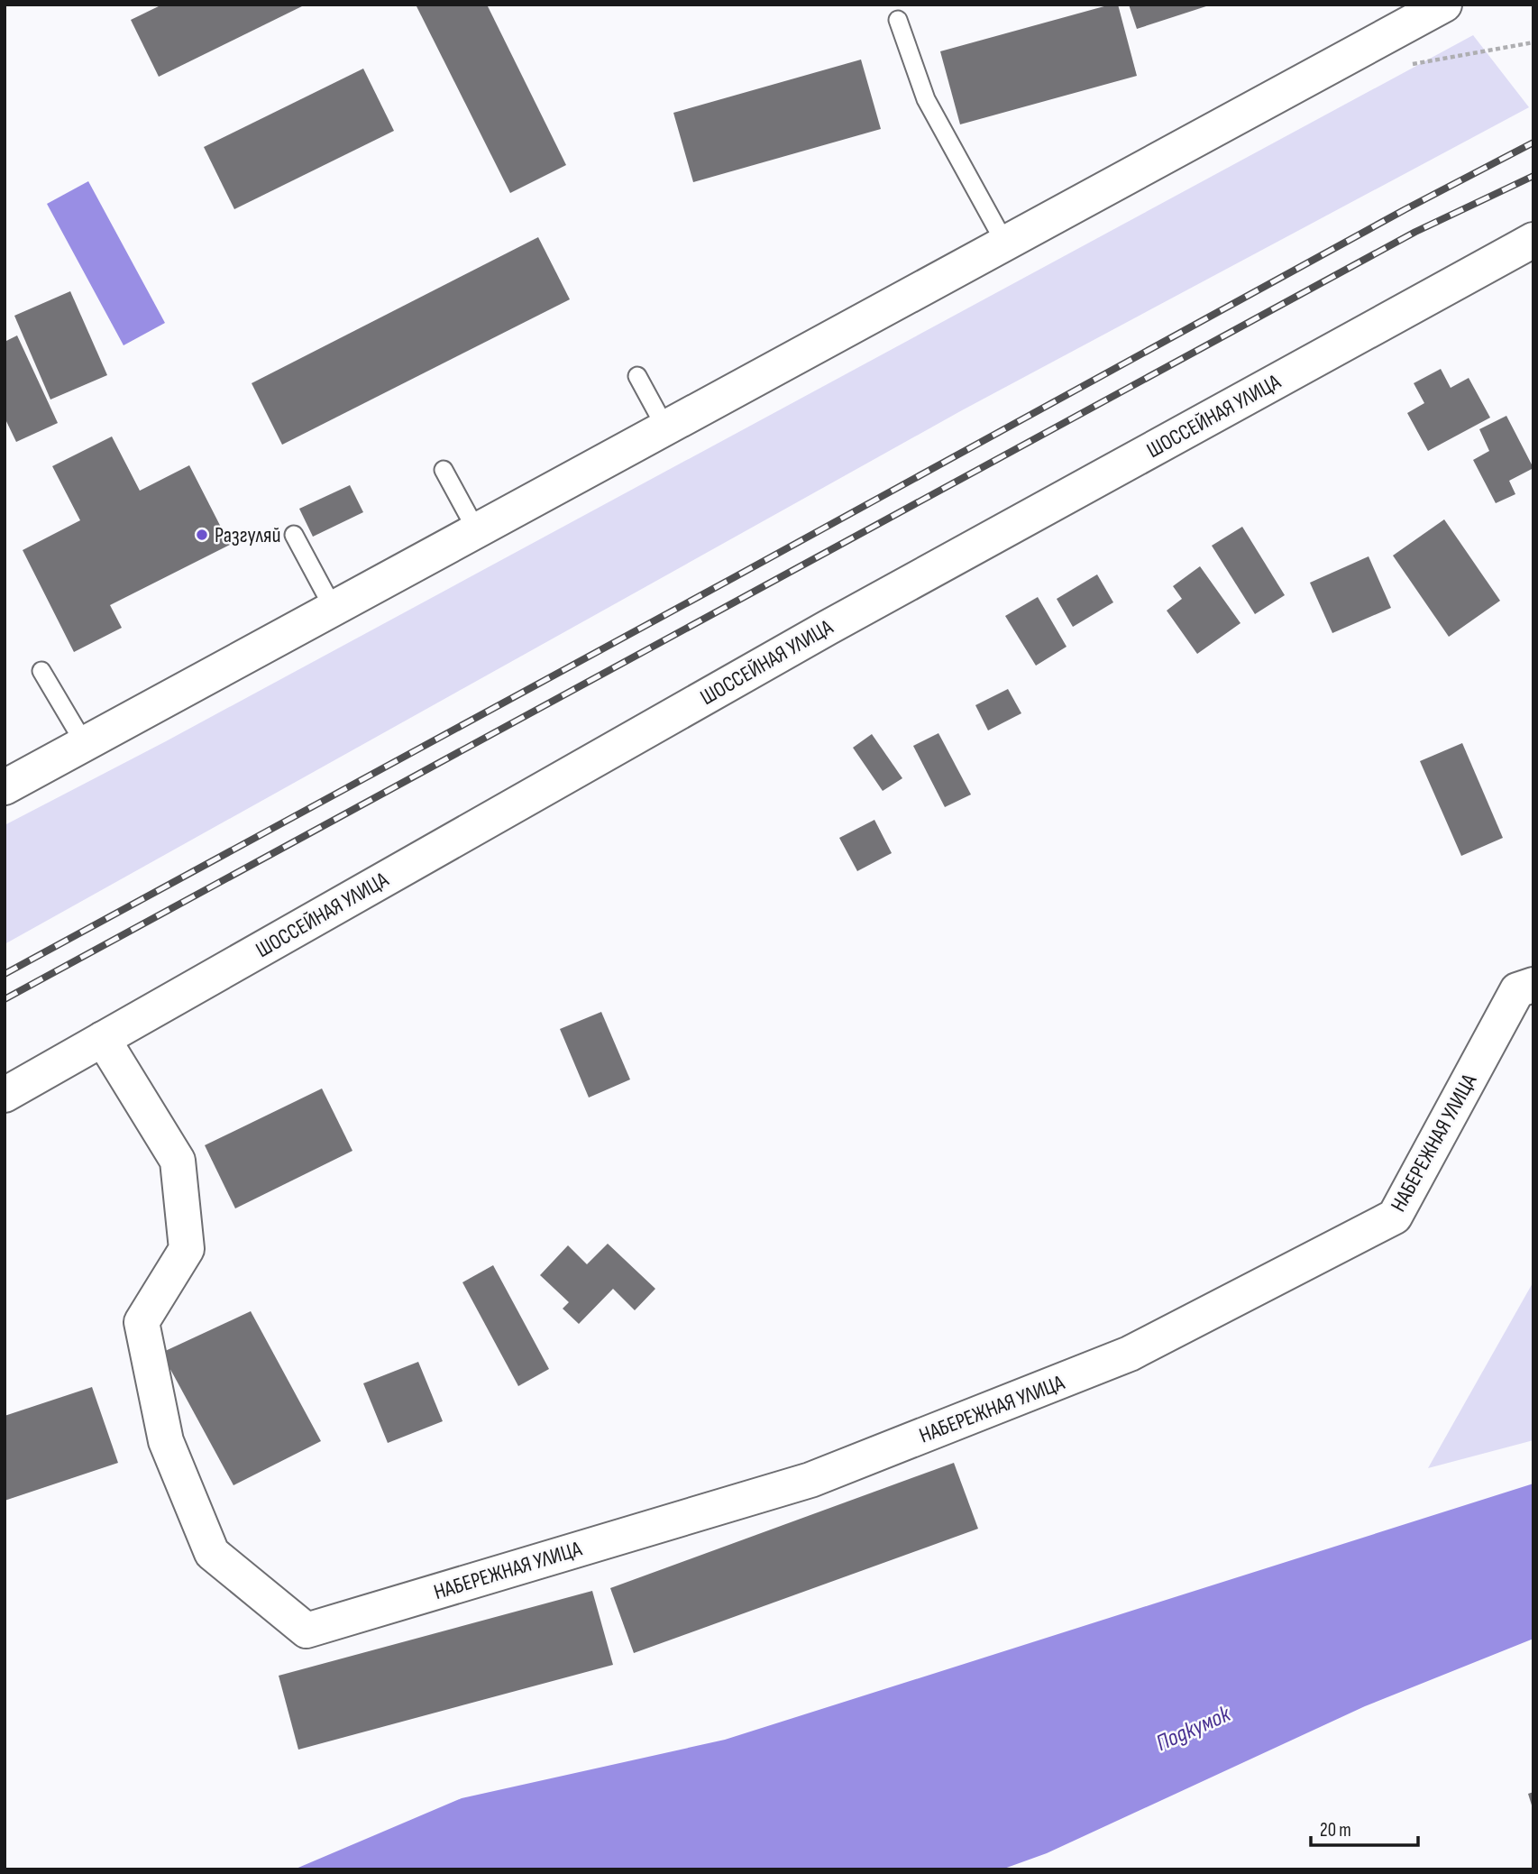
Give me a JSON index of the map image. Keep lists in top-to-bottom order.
{
  "streets": {
    "street": ["ШОССЕЙНАЯ УЛИЦА", "НАБЕРЕЖНАЯ УЛИЦА"]
  },
  "crossings": [
    ["ШОССЕЙНАЯ УЛИЦА", "НАБЕРЕЖНАЯ УЛИЦА"]
  ],
  "water": ["Подкумок"],
  "places": ["Разгуляй"],
  "scale_bar": "20 m"
}
